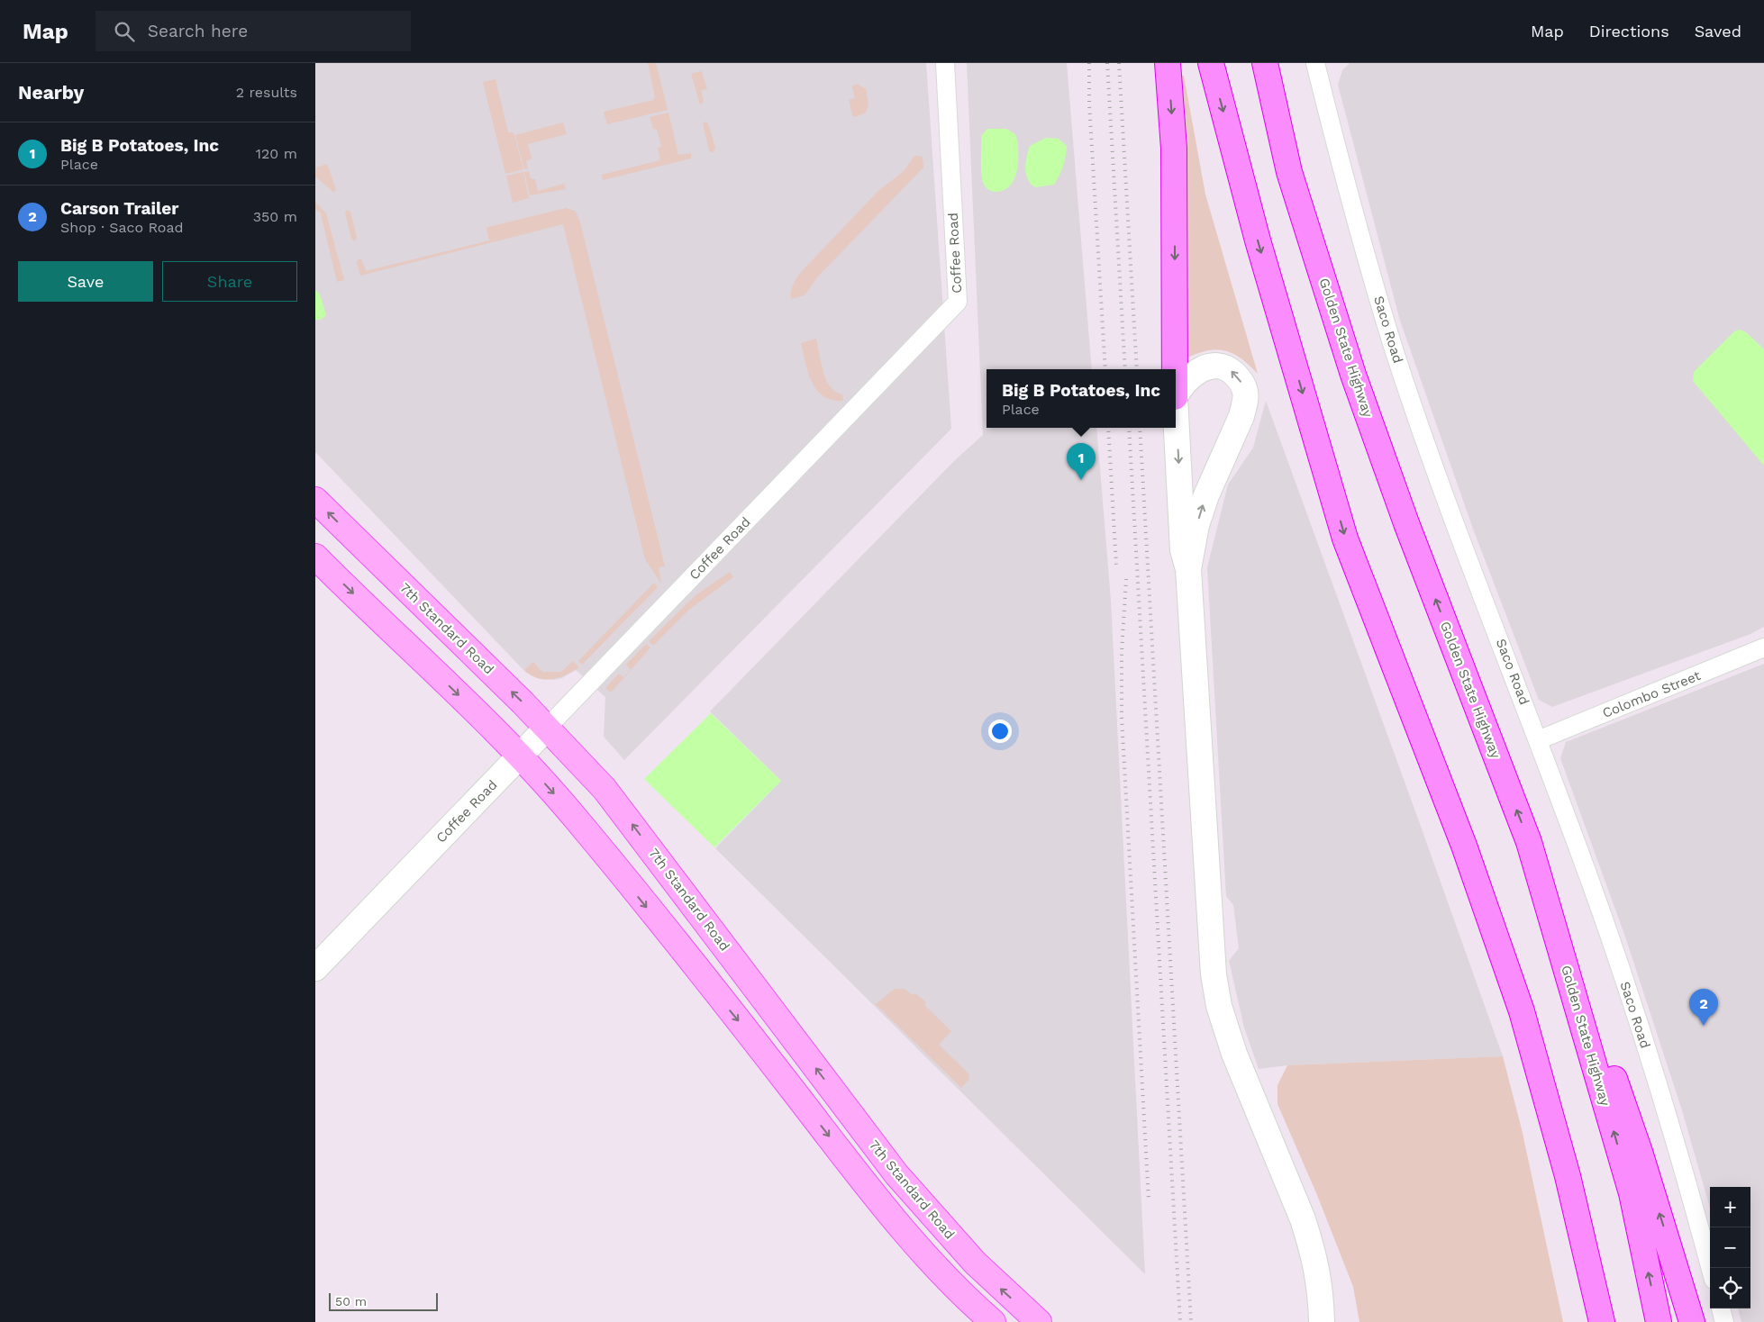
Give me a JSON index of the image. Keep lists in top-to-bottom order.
{
  "streets": {
    "highway": ["Golden State Highway"],
    "main road": ["Coffee Road", "7th Standard Road"],
    "street": ["Saco Road", "Colombo Street"]
  },
  "crossings": [
    ["Coffee Road", "7th Standard Road"],
    ["Saco Road", "Colombo Street"]
  ],
  "scale_bar": "50 m",
  "page": {
    "header": "Map",
    "search": "Search here",
    "nav": ["Map", "Directions", "Saved"],
    "heading": ["Nearby", "2 results"],
    "list": [
      {
        "mark": "1",
        "name": "Big B Potatoes, Inc",
        "note": "Place",
        "value": "120 m"
      },
      {
        "mark": "2",
        "name": "Carson Trailer",
        "note": "Shop · Saco Road",
        "value": "350 m"
      }
    ],
    "buttons": ["Save", "Share"],
    "popup": ["Big B Potatoes, Inc", "Place"],
    "pins": ["1", "2"],
    "map_buttons": ["+", "−"],
    "scale": "50 m"
  }
}
